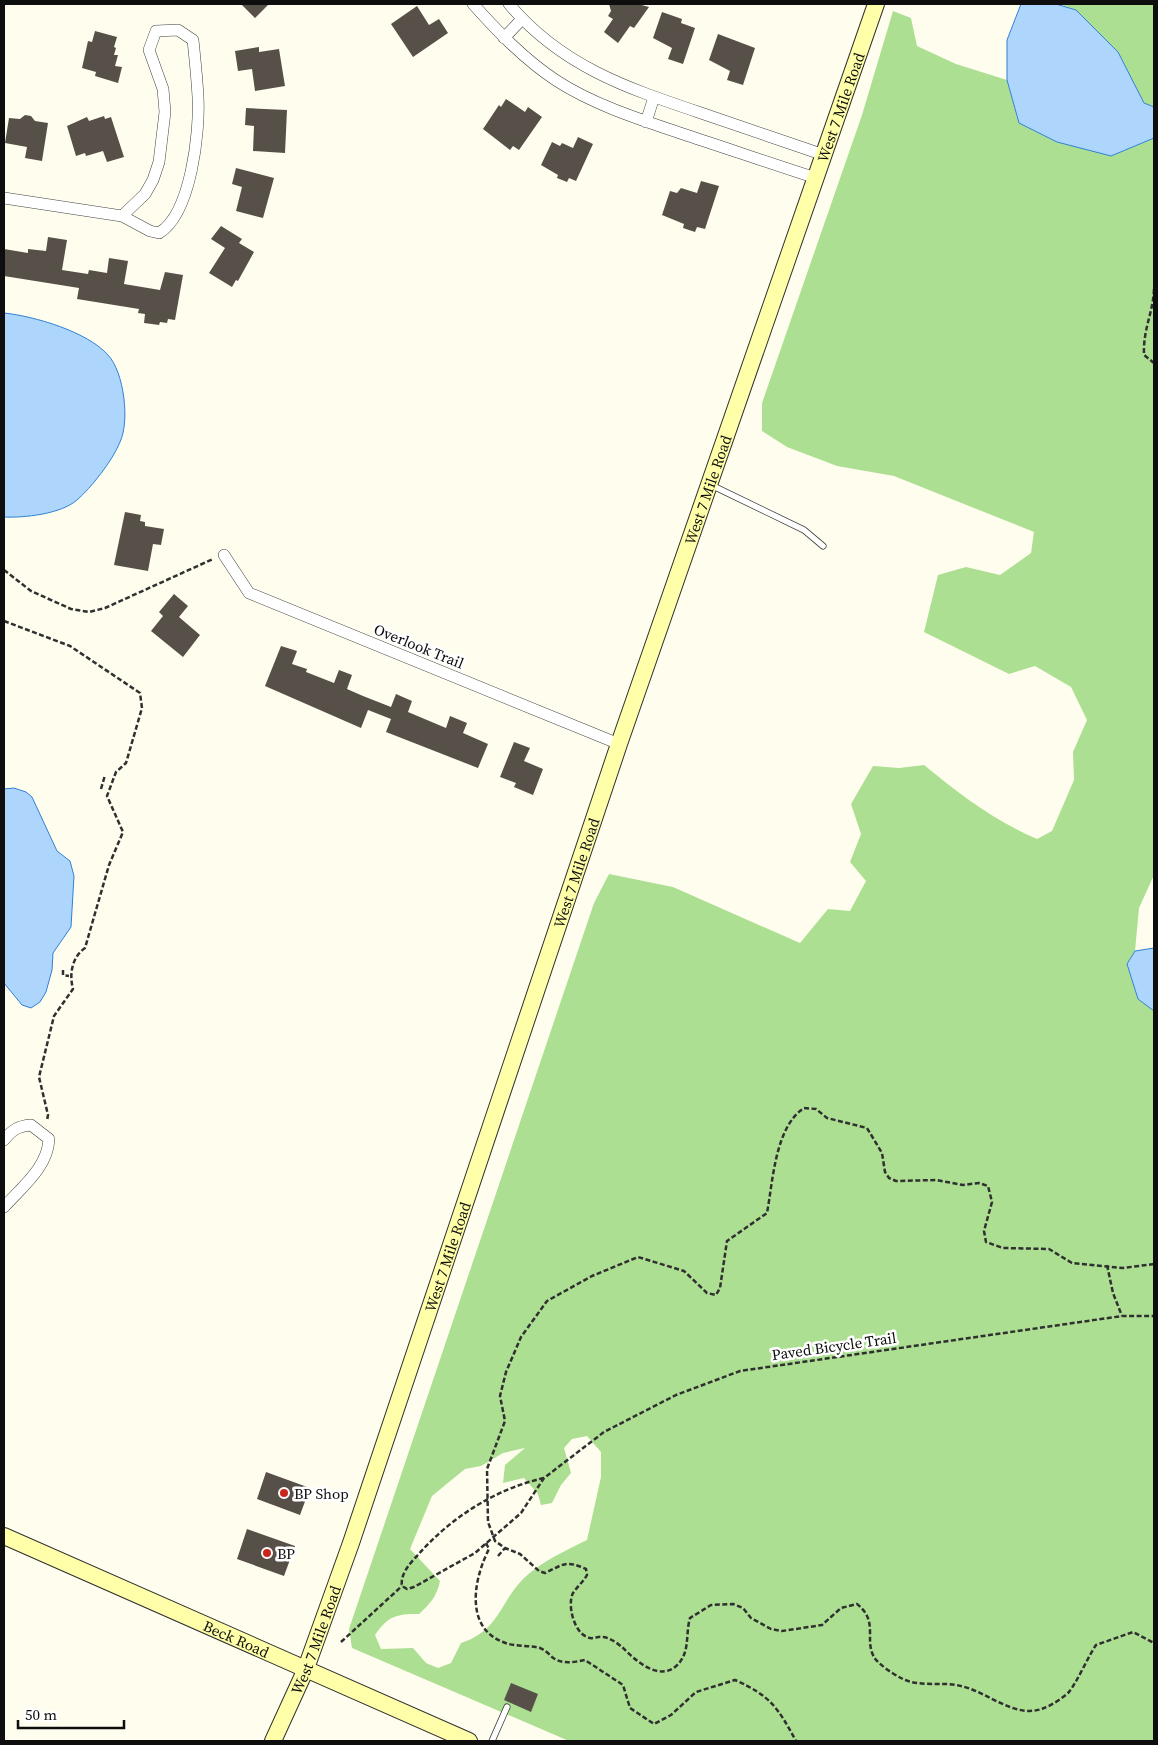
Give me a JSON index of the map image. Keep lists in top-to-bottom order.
{
  "streets": {
    "street": ["West 7 Mile Road", "Overlook Trail", "Beck Road"],
    "path": ["Paved Bicycle Trail"]
  },
  "crossings": [
    ["West 7 Mile Road", "Overlook Trail"],
    ["West 7 Mile Road", "Beck Road"]
  ],
  "places": ["BP Shop", "BP"],
  "scale_bar": "50 m"
}
